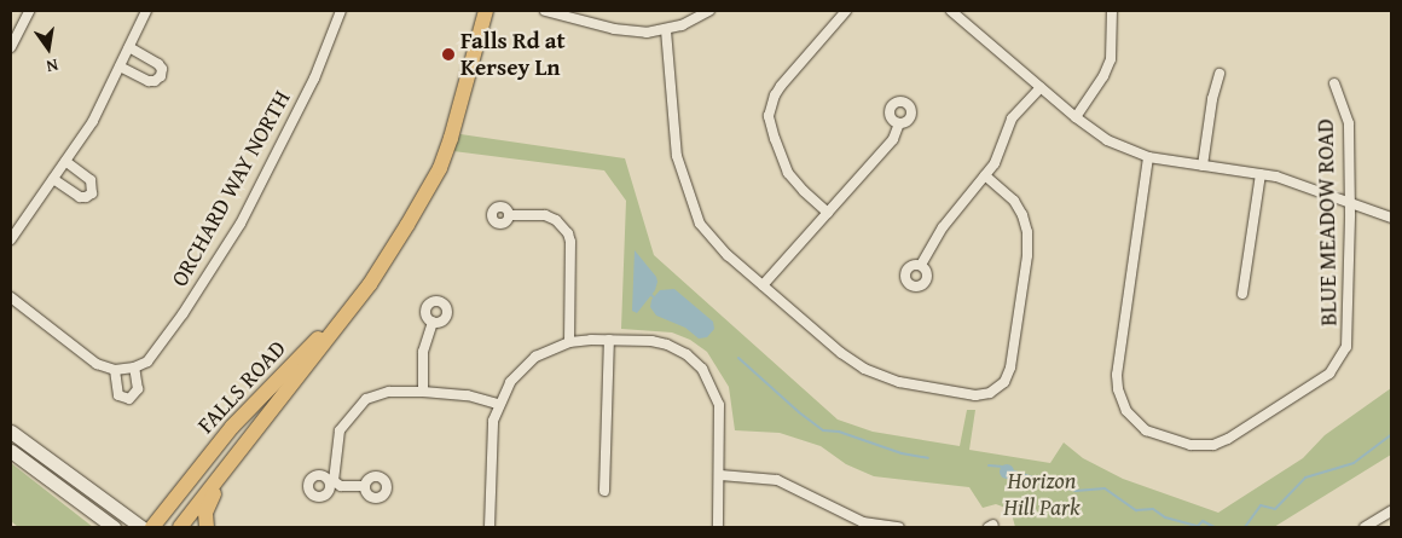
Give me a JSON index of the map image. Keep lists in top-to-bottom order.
{
  "streets": {
    "main road": ["FALLS ROAD"],
    "street": ["ORCHARD WAY NORTH", "BLUE MEADOW ROAD"]
  },
  "parks": ["Horizon Hill Park"],
  "places": ["Falls Rd at Kersey Ln"],
  "north": "bottom"
}
